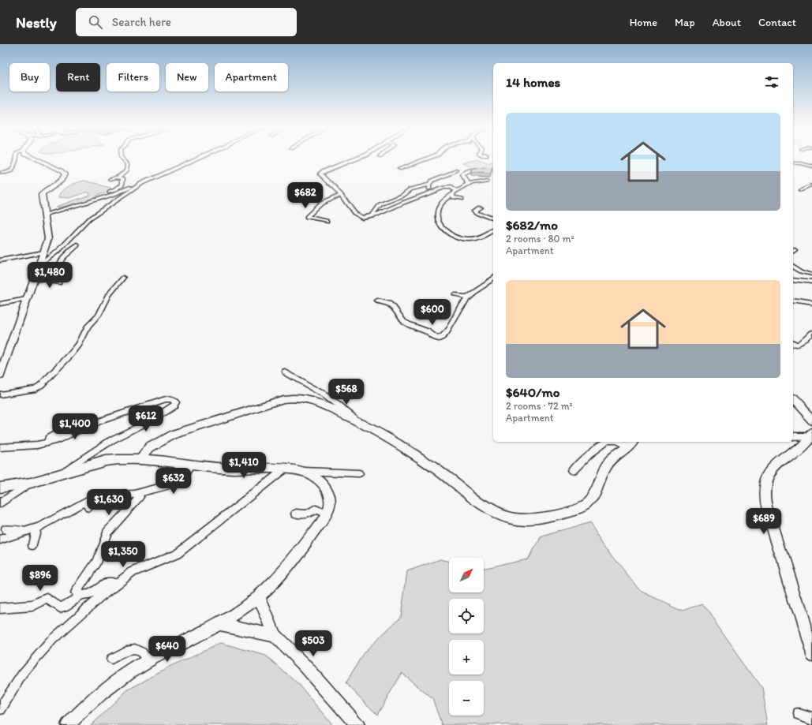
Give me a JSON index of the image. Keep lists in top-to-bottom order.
{
  "north": "top right",
  "page": {
    "header": "Nestly",
    "search": "Search here",
    "nav": [
      "Home",
      "Map",
      "About",
      "Contact"
    ],
    "chip": [
      "Buy",
      "Rent",
      "Filters",
      "New",
      "Apartment"
    ],
    "heading": "14 homes",
    "list": [
      {
        "name": "$682/mo",
        "note": "2 rooms · 80 m² · Apartment"
      },
      {
        "name": "$640/mo",
        "note": "2 rooms · 72 m² · Apartment"
      }
    ],
    "price": [
      "$682",
      "$1,480",
      "$600",
      "$568",
      "$612",
      "$1,400",
      "$1,410",
      "$632",
      "$1,630",
      "$689",
      "$1,350",
      "$896",
      "$503",
      "$640"
    ],
    "map_buttons": ["+", "−"]
  }
}
